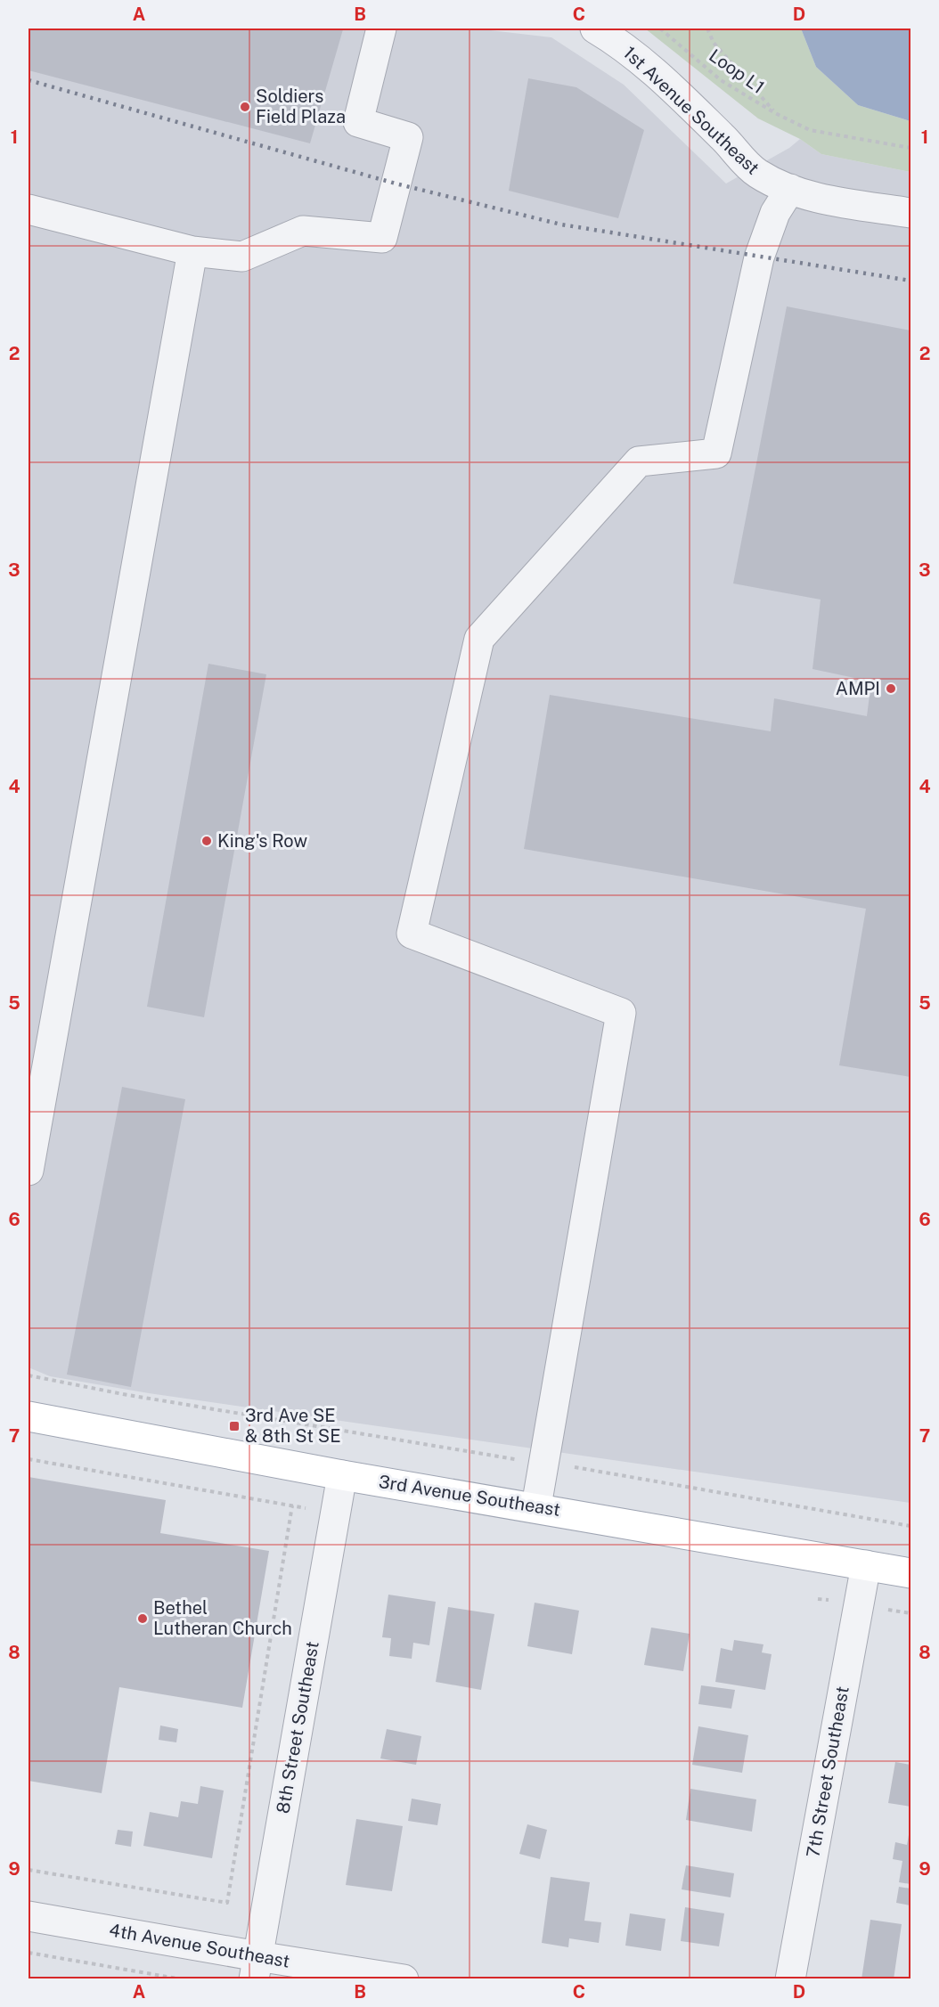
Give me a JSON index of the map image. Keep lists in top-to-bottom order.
{
  "streets": {
    "main road": ["3rd Avenue Southeast"],
    "street": [
      "1st Avenue Southeast",
      "8th Street Southeast",
      "7th Street Southeast",
      "4th Avenue Southeast"
    ],
    "path": ["Loop L1"]
  },
  "crossings": [
    ["3rd Avenue Southeast", "8th Street Southeast"],
    ["3rd Avenue Southeast", "7th Street Southeast"],
    ["8th Street Southeast", "4th Avenue Southeast"]
  ],
  "places": {
    "other": [
      "Soldiers Field Plaza",
      "AMPI",
      "King's Row",
      "Bethel Lutheran Church"
    ],
    "transit": ["3rd Ave SE & 8th St SE"]
  },
  "grid": {
    "columns": [
      "A",
      "B",
      "C",
      "D"
    ],
    "rows": [
      "1",
      "2",
      "3",
      "4",
      "5",
      "6",
      "7",
      "8",
      "9"
    ]
  }
}
